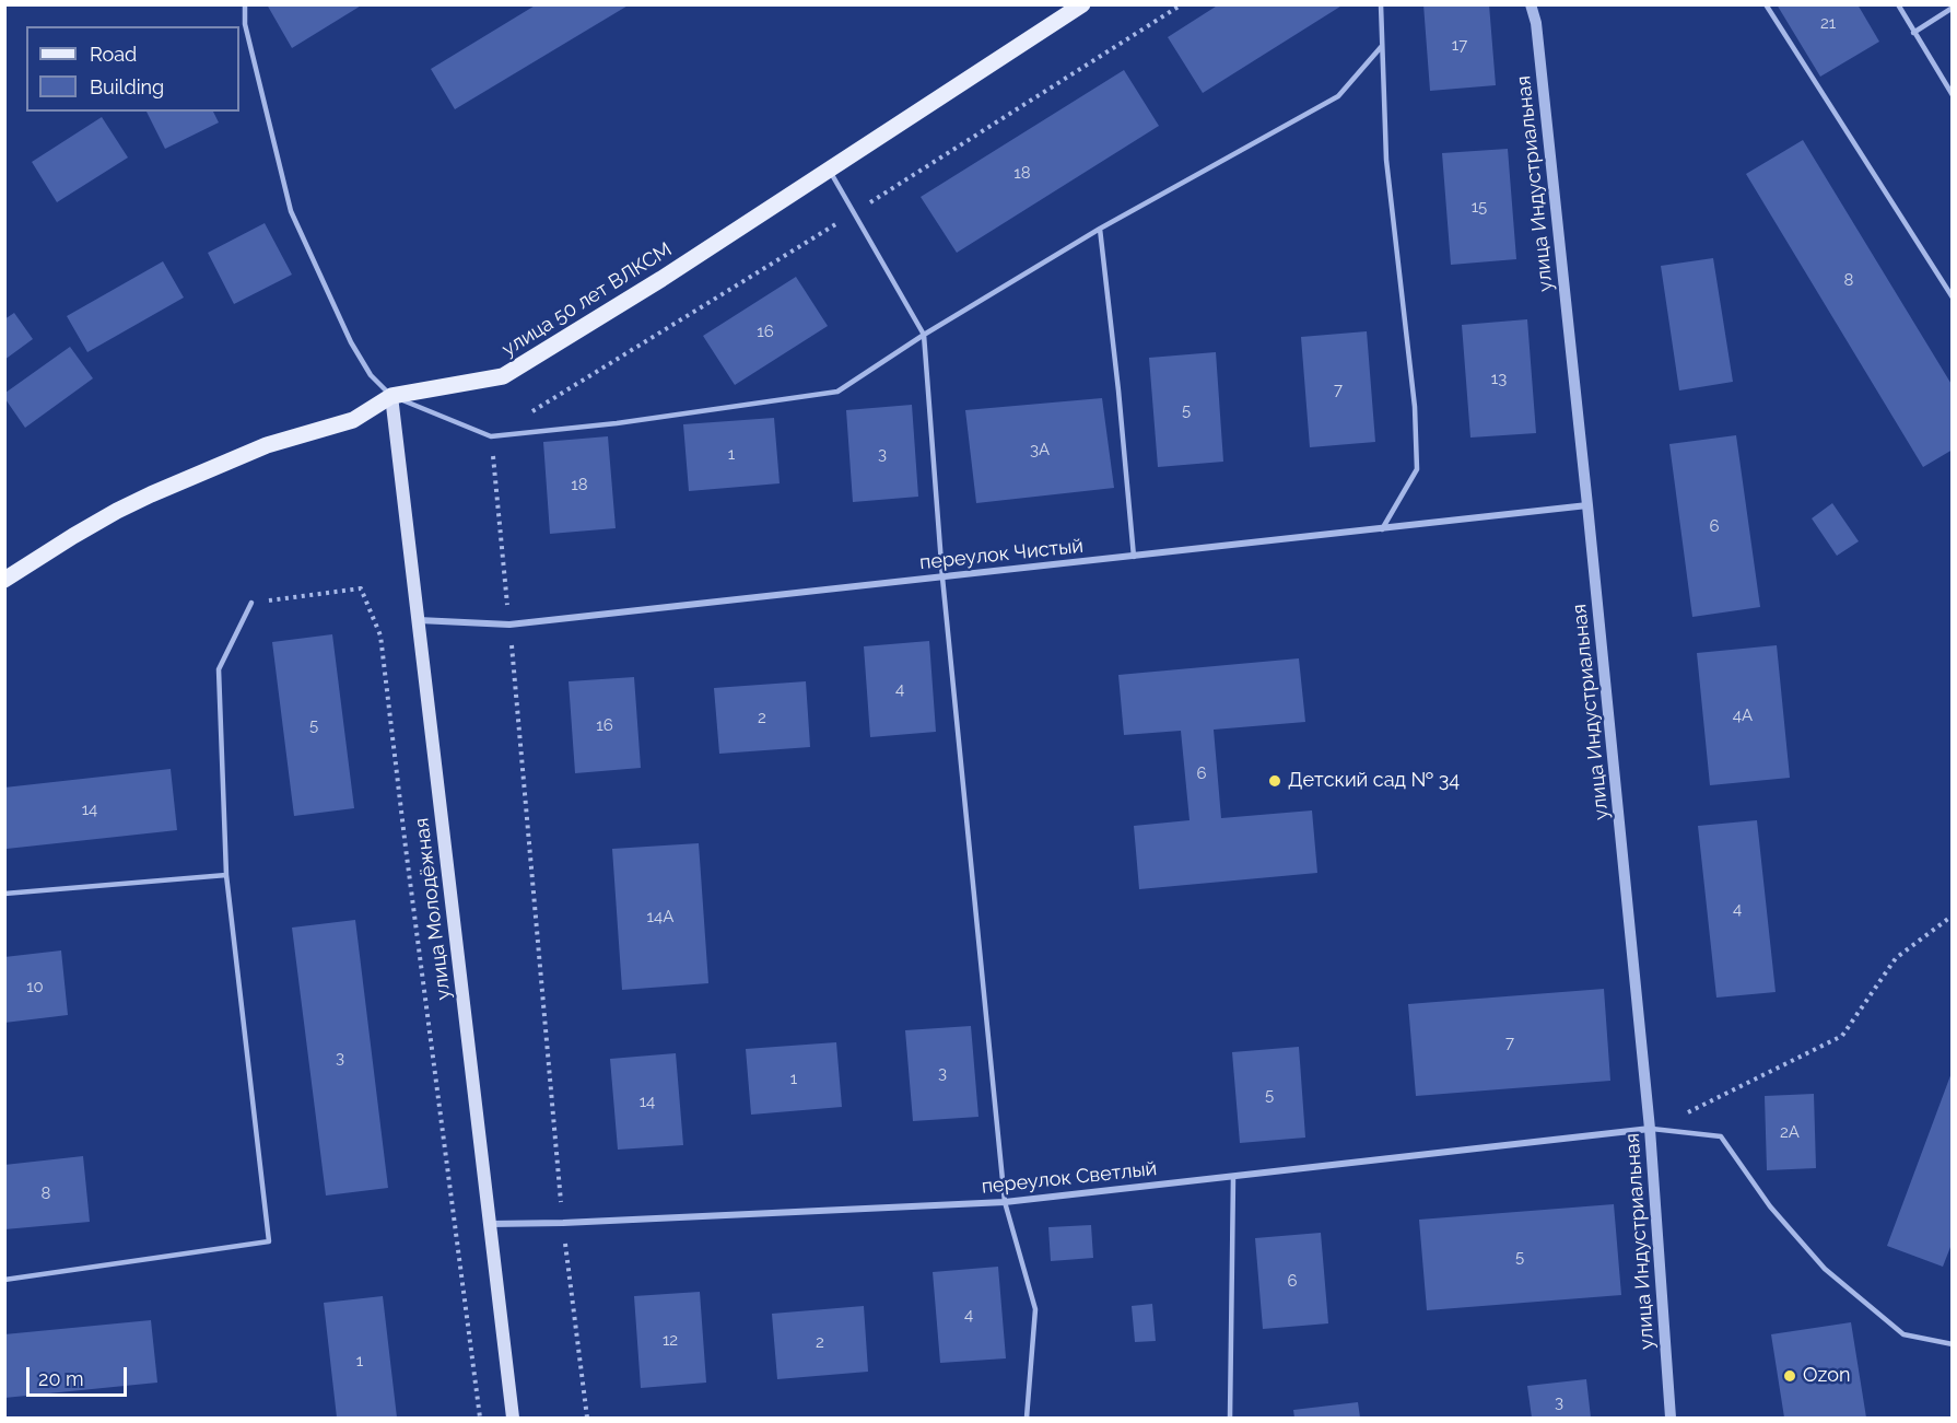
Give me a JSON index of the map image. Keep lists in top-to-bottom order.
{
  "streets": {
    "main road": ["улица 50 лет ВЛКСМ", "улица Молодёжная"],
    "street": ["улица Индустриальная", "переулок Чистый", "переулок Светлый"]
  },
  "crossings": [
    ["улица Индустриальная", "переулок Чистый"],
    ["улица Индустриальная", "переулок Светлый"],
    ["улица 50 лет ВЛКСМ", "улица Молодёжная"],
    ["переулок Чистый", "улица Молодёжная"],
    ["улица Молодёжная", "переулок Светлый"]
  ],
  "places": ["Детский сад № 34", "Ozon"],
  "house_numbers": [
    "21",
    "17",
    "18",
    "15",
    "8",
    "16",
    "13",
    "7",
    "5",
    "3А",
    "1",
    "3",
    "18",
    "6",
    "4",
    "4А",
    "2",
    "5",
    "16",
    "6",
    "14",
    "4",
    "14А",
    "10",
    "7",
    "3",
    "3",
    "1",
    "5",
    "14",
    "2А",
    "8",
    "5",
    "6",
    "4",
    "12",
    "2",
    "1",
    "3"
  ],
  "legend": ["Road", "Building"],
  "scale_bar": "20 m"
}
